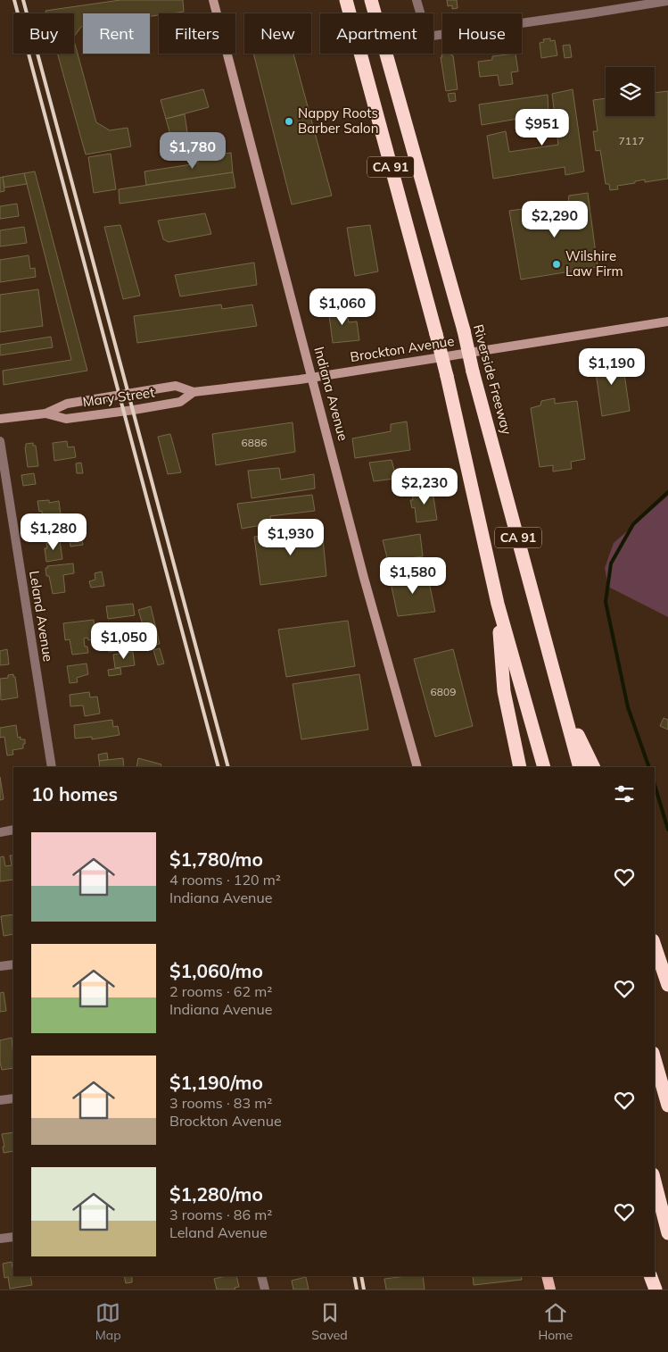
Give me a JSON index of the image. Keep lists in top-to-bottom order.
{
  "streets": {
    "highway": ["CA 91", "Riverside Freeway"],
    "main road": ["Brockton Avenue", "Indiana Avenue", "Mary Street"],
    "street": ["Leland Avenue"]
  },
  "crossings": [
    ["Brockton Avenue", "Indiana Avenue"],
    ["Brockton Avenue", "Mary Street"]
  ],
  "places": ["Nappy Roots Barber Salon", "Wilshire Law Firm"],
  "house_numbers": ["7117", "6886", "6809"],
  "page": {
    "chip": [
      "Buy",
      "Rent",
      "Filters",
      "New",
      "Apartment",
      "House"
    ],
    "price": [
      "$951",
      "$1,780",
      "$2,290",
      "$1,060",
      "$1,190",
      "$2,230",
      "$1,280",
      "$1,930",
      "$1,580",
      "$1,050"
    ],
    "heading": "10 homes",
    "list": [
      {
        "name": "$1,780/mo",
        "note": "4 rooms · 120 m² · Indiana Avenue"
      },
      {
        "name": "$1,060/mo",
        "note": "2 rooms · 62 m² · Indiana Avenue"
      },
      {
        "name": "$1,190/mo",
        "note": "3 rooms · 83 m² · Brockton Avenue"
      },
      {
        "name": "$1,280/mo",
        "note": "3 rooms · 86 m² · Leland Avenue"
      }
    ],
    "tabs": ["Map", "Saved", "Home"]
  }
}
